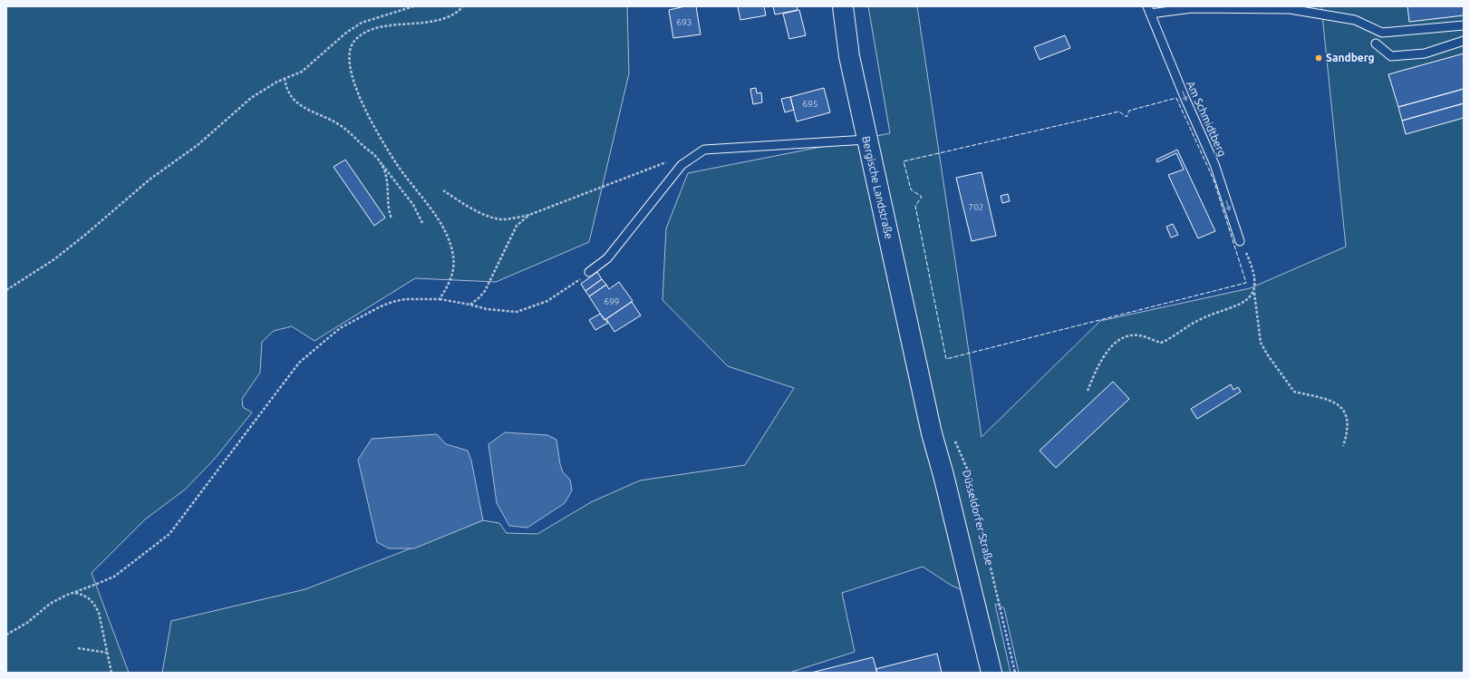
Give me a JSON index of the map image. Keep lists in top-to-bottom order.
{
  "streets": {
    "main road": ["Bergische Landstraße"],
    "lane": ["Am Schmidtberg"],
    "path": ["Düsseldorfer Straße"]
  },
  "one_way": ["Am Schmidtberg"],
  "places": ["Sandberg"],
  "house_numbers": [
    "693",
    "695",
    "702",
    "699"
  ]
}
